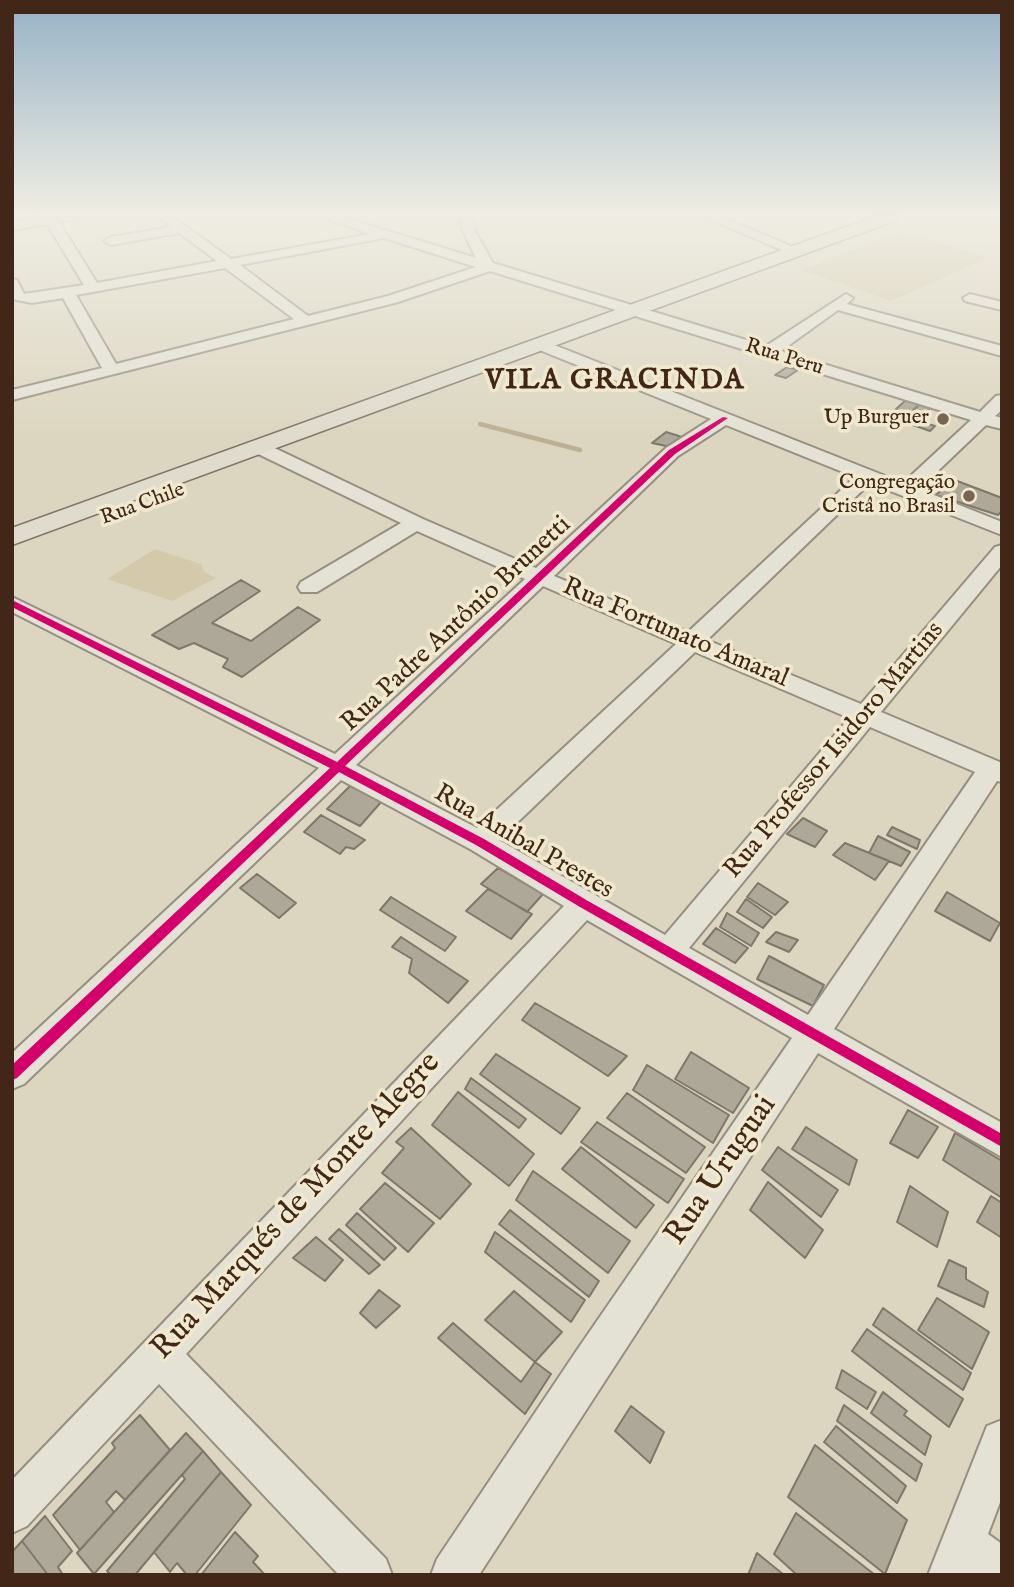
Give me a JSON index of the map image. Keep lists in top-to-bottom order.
{
  "streets": {
    "main road": ["Rua Chile"],
    "street": [
      "Rua Peru",
      "Rua Padre Antônio Brunetti",
      "Rua Fortunato Amaral",
      "Rua Professor Isidoro Martins",
      "Rua Anibal Prestes",
      "Rua Uruguai",
      "Rua Marqués de Monte Alegre"
    ]
  },
  "crossings": [
    ["Rua Peru", "Rua Chile"],
    ["Rua Chile", "Rua Fortunato Amaral"],
    ["Rua Padre Antônio Brunetti", "Rua Fortunato Amaral"],
    ["Rua Padre Antônio Brunetti", "Rua Anibal Prestes"],
    ["Rua Fortunato Amaral", "Rua Professor Isidoro Martins"],
    ["Rua Fortunato Amaral", "Rua Uruguai"],
    ["Rua Professor Isidoro Martins", "Rua Anibal Prestes"],
    ["Rua Anibal Prestes", "Rua Uruguai"],
    ["Rua Anibal Prestes", "Rua Marqués de Monte Alegre"]
  ],
  "districts": ["VILA GRACINDA"],
  "places": ["Up Burguer", "Congregação Cristâ no Brasil"]
}
